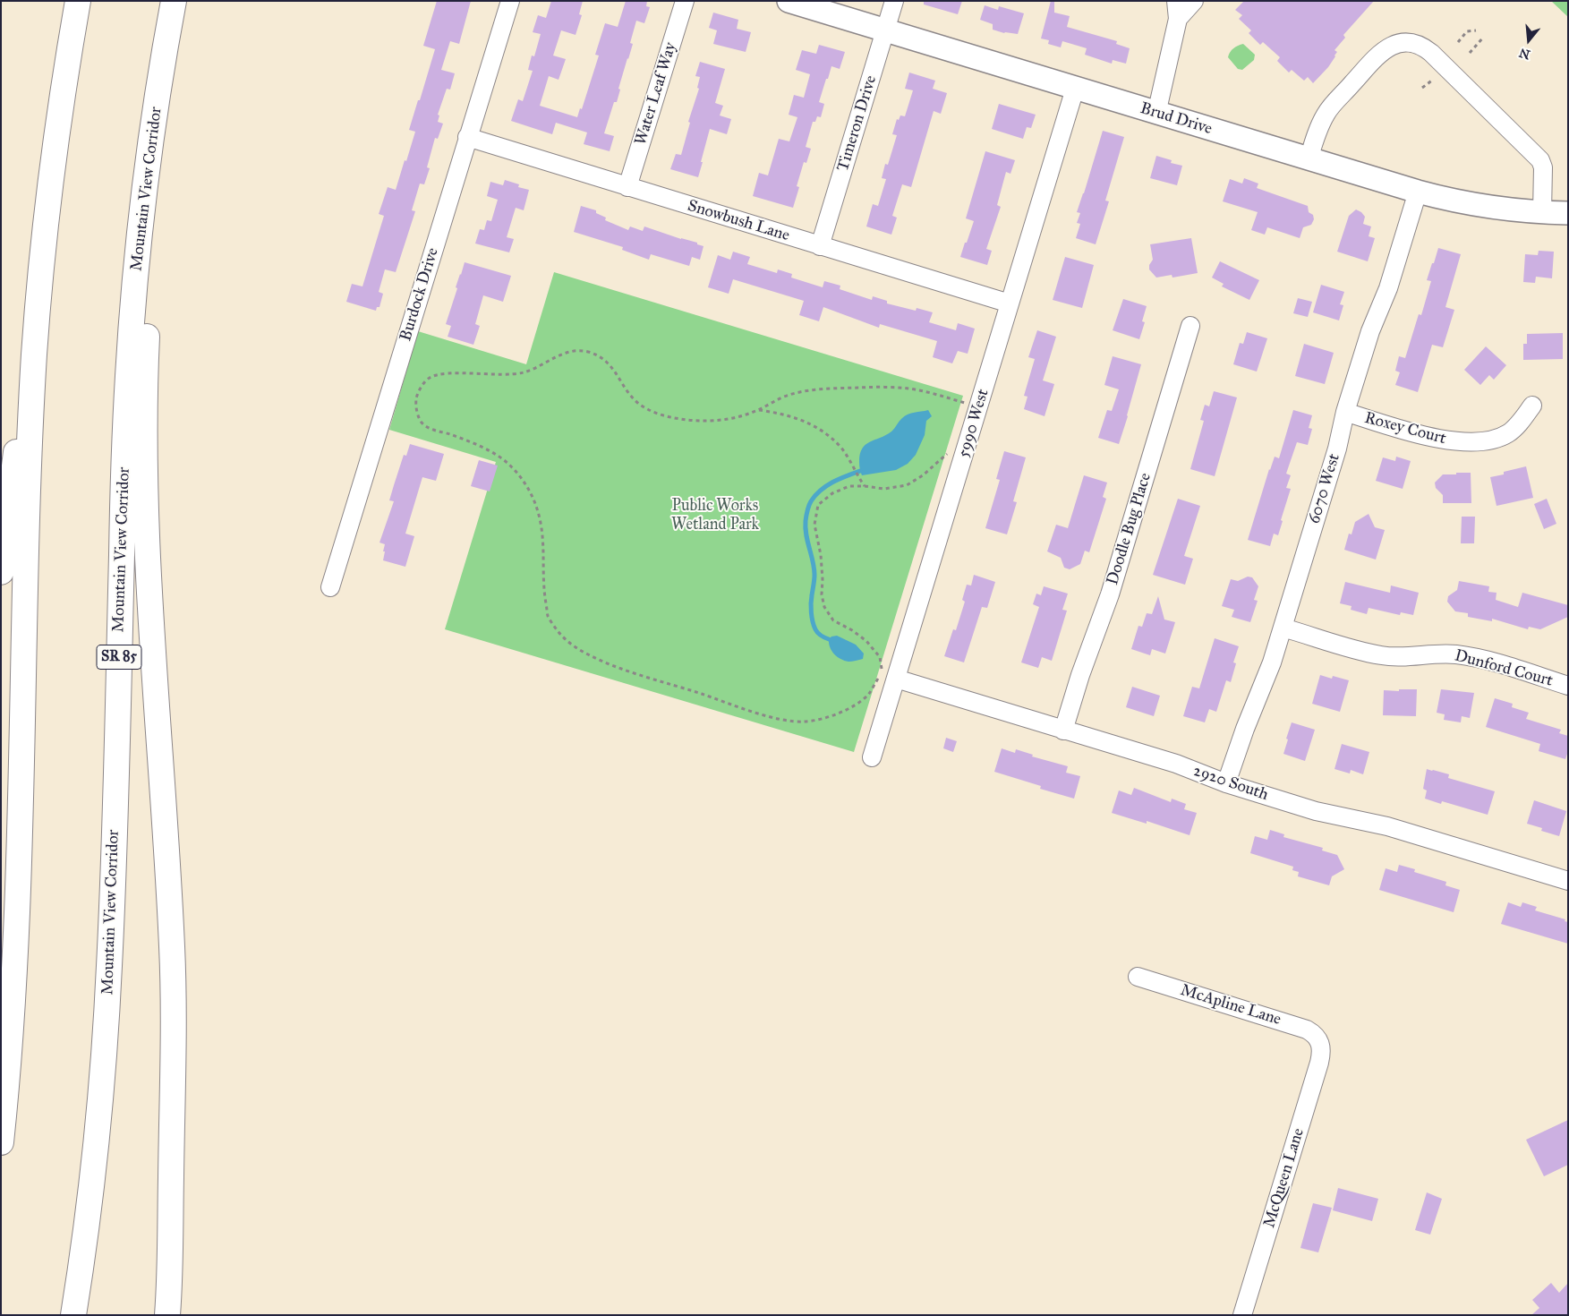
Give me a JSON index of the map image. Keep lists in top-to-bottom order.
{
  "streets": {
    "highway": ["Mountain View Corridor", "SR 85"],
    "main road": ["Brud Drive"],
    "street": [
      "Water Leaf Way",
      "Timeron Drive",
      "Snowbush Lane",
      "Burdock Drive",
      "5990 West",
      "Roxey Court",
      "6070 West",
      "Doodle Bug Place",
      "Dunford Court",
      "2920 South",
      "McApline Lane",
      "McQueen Lane"
    ]
  },
  "crossings": [
    ["Water Leaf Way", "Snowbush Lane"],
    ["Brud Drive", "Timeron Drive"],
    ["Brud Drive", "5990 West"],
    ["Brud Drive", "6070 West"],
    ["Timeron Drive", "Snowbush Lane"],
    ["Snowbush Lane", "Burdock Drive"],
    ["Snowbush Lane", "5990 West"],
    ["5990 West", "2920 South"],
    ["Roxey Court", "6070 West"],
    ["6070 West", "Dunford Court"],
    ["6070 West", "2920 South"],
    ["Doodle Bug Place", "2920 South"],
    ["McApline Lane", "McQueen Lane"]
  ],
  "parks": ["Public Works Wetland Park"],
  "north": "bottom"
}
